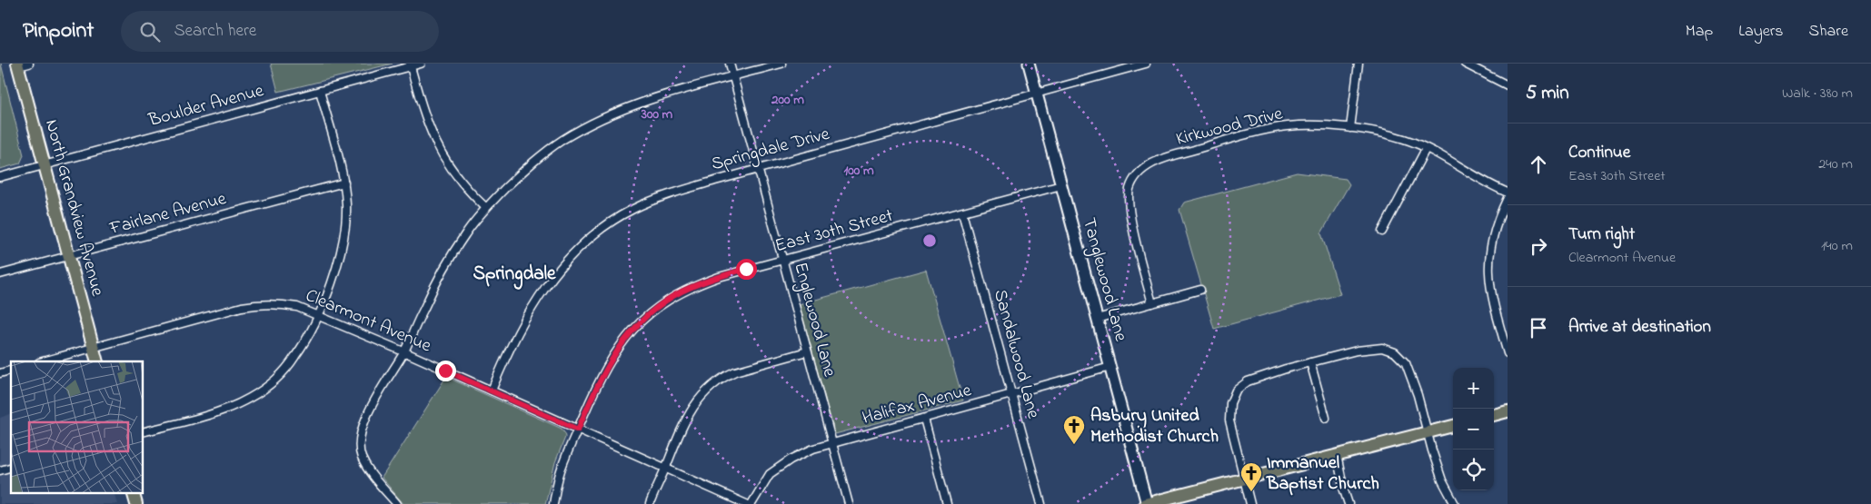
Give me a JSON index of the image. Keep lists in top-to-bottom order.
{
  "streets": {
    "main road": ["North Grandview Avenue", "Tanglewood Lane"],
    "street": [
      "Boulder Avenue",
      "Kirkwood Drive",
      "Springdale Drive",
      "Fairlane Avenue",
      "East 30th Street",
      "Englewood Lane",
      "Clearmont Avenue",
      "Sandalwood Lane",
      "Halifax Avenue"
    ]
  },
  "crossings": [
    ["Boulder Avenue", "North Grandview Avenue"],
    ["Springdale Drive", "Tanglewood Lane"],
    ["Springdale Drive", "Englewood Lane"],
    ["Springdale Drive", "Clearmont Avenue"],
    ["North Grandview Avenue", "Fairlane Avenue"],
    ["North Grandview Avenue", "Clearmont Avenue"],
    ["East 30th Street", "Tanglewood Lane"],
    ["East 30th Street", "Englewood Lane"],
    ["East 30th Street", "Clearmont Avenue"],
    ["East 30th Street", "Sandalwood Lane"],
    ["Tanglewood Lane", "Halifax Avenue"],
    ["Englewood Lane", "Halifax Avenue"],
    ["Sandalwood Lane", "Halifax Avenue"]
  ],
  "districts": ["Springdale"],
  "places": {
    "church": ["Asbury United Methodist Church", "Immanuel Baptist Church"]
  },
  "page": {
    "header": "Pinpoint",
    "search": "Search here",
    "nav": ["Map", "Layers", "Share"],
    "heading": ["5 min", "Walk · 380 m"],
    "list": [
      ["Continue", "East 30th Street", "240 m"],
      ["Turn right", "Clearmont Avenue", "140 m"],
      "Arrive at destination"
    ],
    "map_buttons": ["+", "−"]
  },
  "rings": ["200 m", "300 m", "100 m"]
}
